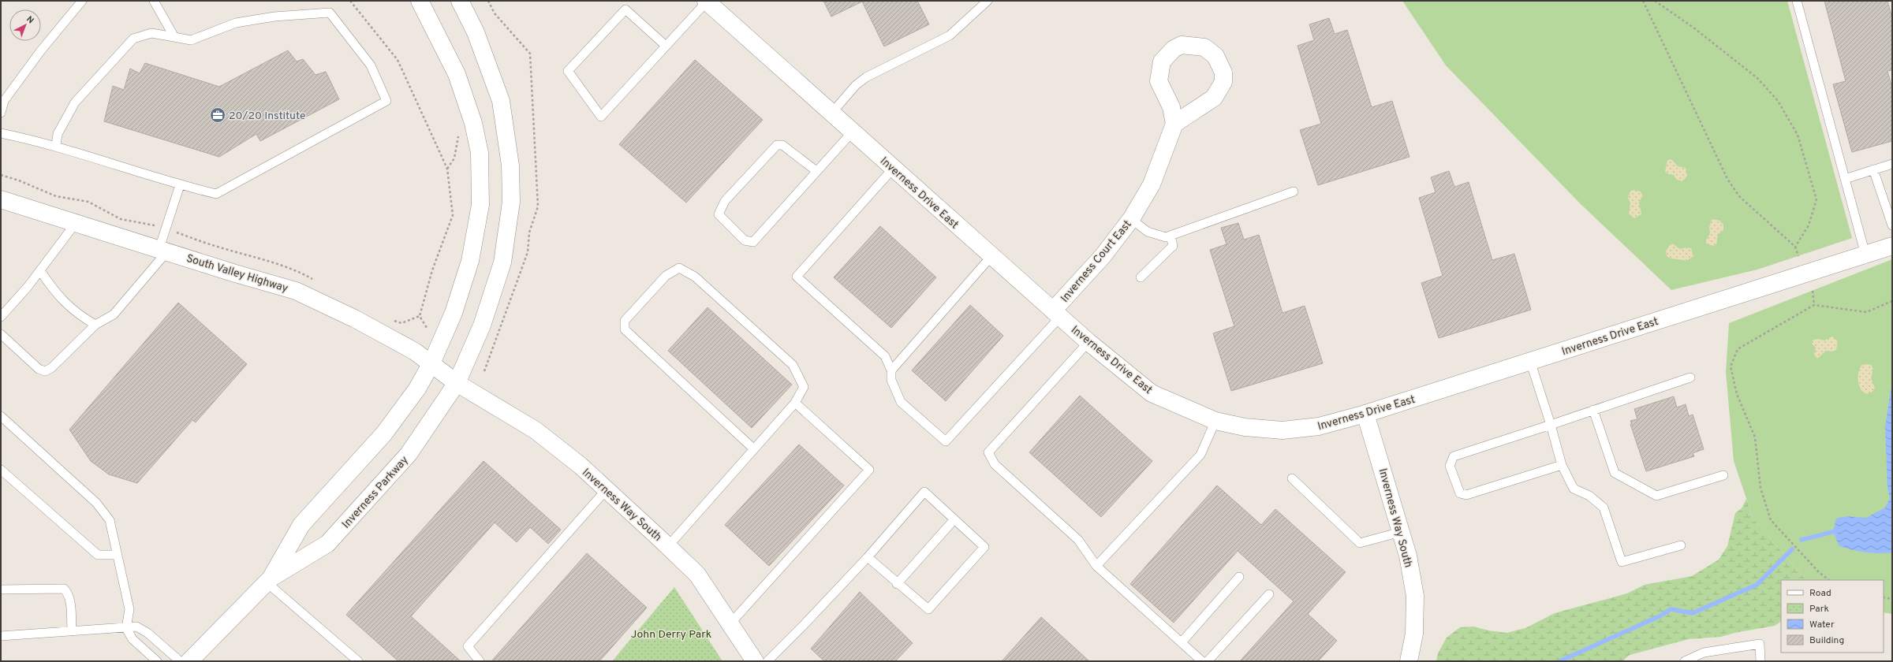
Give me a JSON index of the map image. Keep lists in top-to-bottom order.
{
  "streets": {
    "main road": [
      "Inverness Drive East",
      "Inverness Court East",
      "South Valley Highway",
      "Inverness Parkway",
      "Inverness Way South"
    ]
  },
  "crossings": [
    ["Inverness Drive East", "Inverness Court East"],
    ["Inverness Drive East", "Inverness Way South"],
    ["South Valley Highway", "Inverness Parkway"],
    ["South Valley Highway", "Inverness Way South"],
    ["Inverness Parkway", "Inverness Way South"]
  ],
  "parks": ["John Derry Park"],
  "places": {
    "office": ["20/20 Institute"]
  },
  "legend": [
    "Road",
    "Park",
    "Water",
    "Building"
  ],
  "north": "top right"
}
